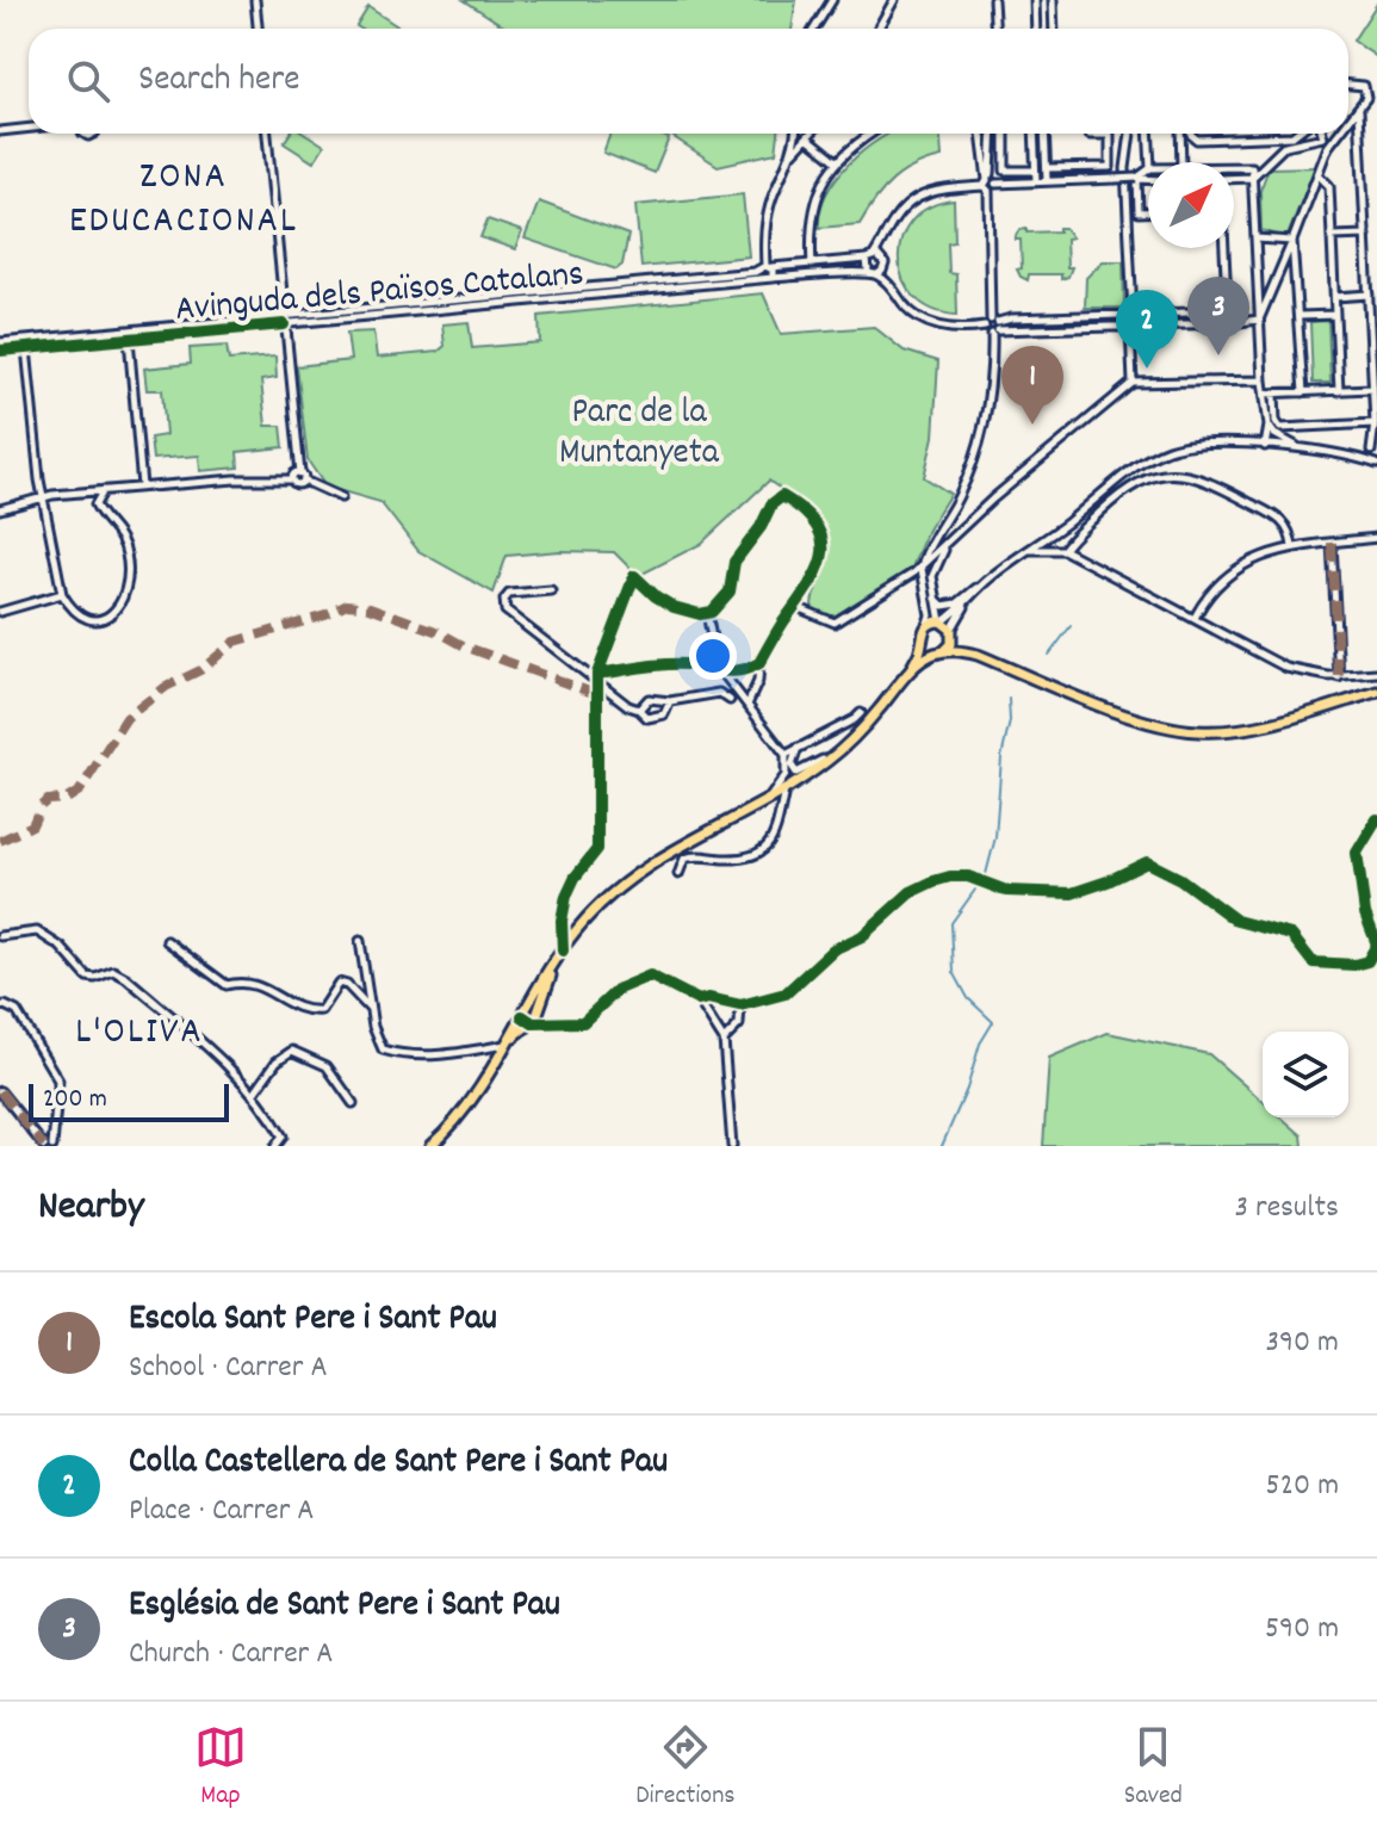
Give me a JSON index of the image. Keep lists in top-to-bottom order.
{
  "streets": {
    "street": ["Avinguda dels Països Catalans"]
  },
  "districts": ["ZONA EDUCACIONAL", "L'OLIVA"],
  "parks": ["Parc de la Muntanyeta"],
  "scale_bar": "200 m",
  "north": "top right",
  "page": {
    "search": "Search here",
    "pins": ["3", "2", "1"],
    "scale": "200 m",
    "heading": ["Nearby", "3 results"],
    "list": [
      {
        "mark": "1",
        "name": "Escola Sant Pere i Sant Pau",
        "note": "School · Carrer A",
        "value": "390 m"
      },
      {
        "mark": "2",
        "name": "Colla Castellera de Sant Pere i Sant Pau",
        "note": "Place · Carrer A",
        "value": "520 m"
      },
      {
        "mark": "3",
        "name": "Església de Sant Pere i Sant Pau",
        "note": "Church · Carrer A",
        "value": "590 m"
      }
    ],
    "nav": ["Map", "Directions", "Saved"]
  }
}
